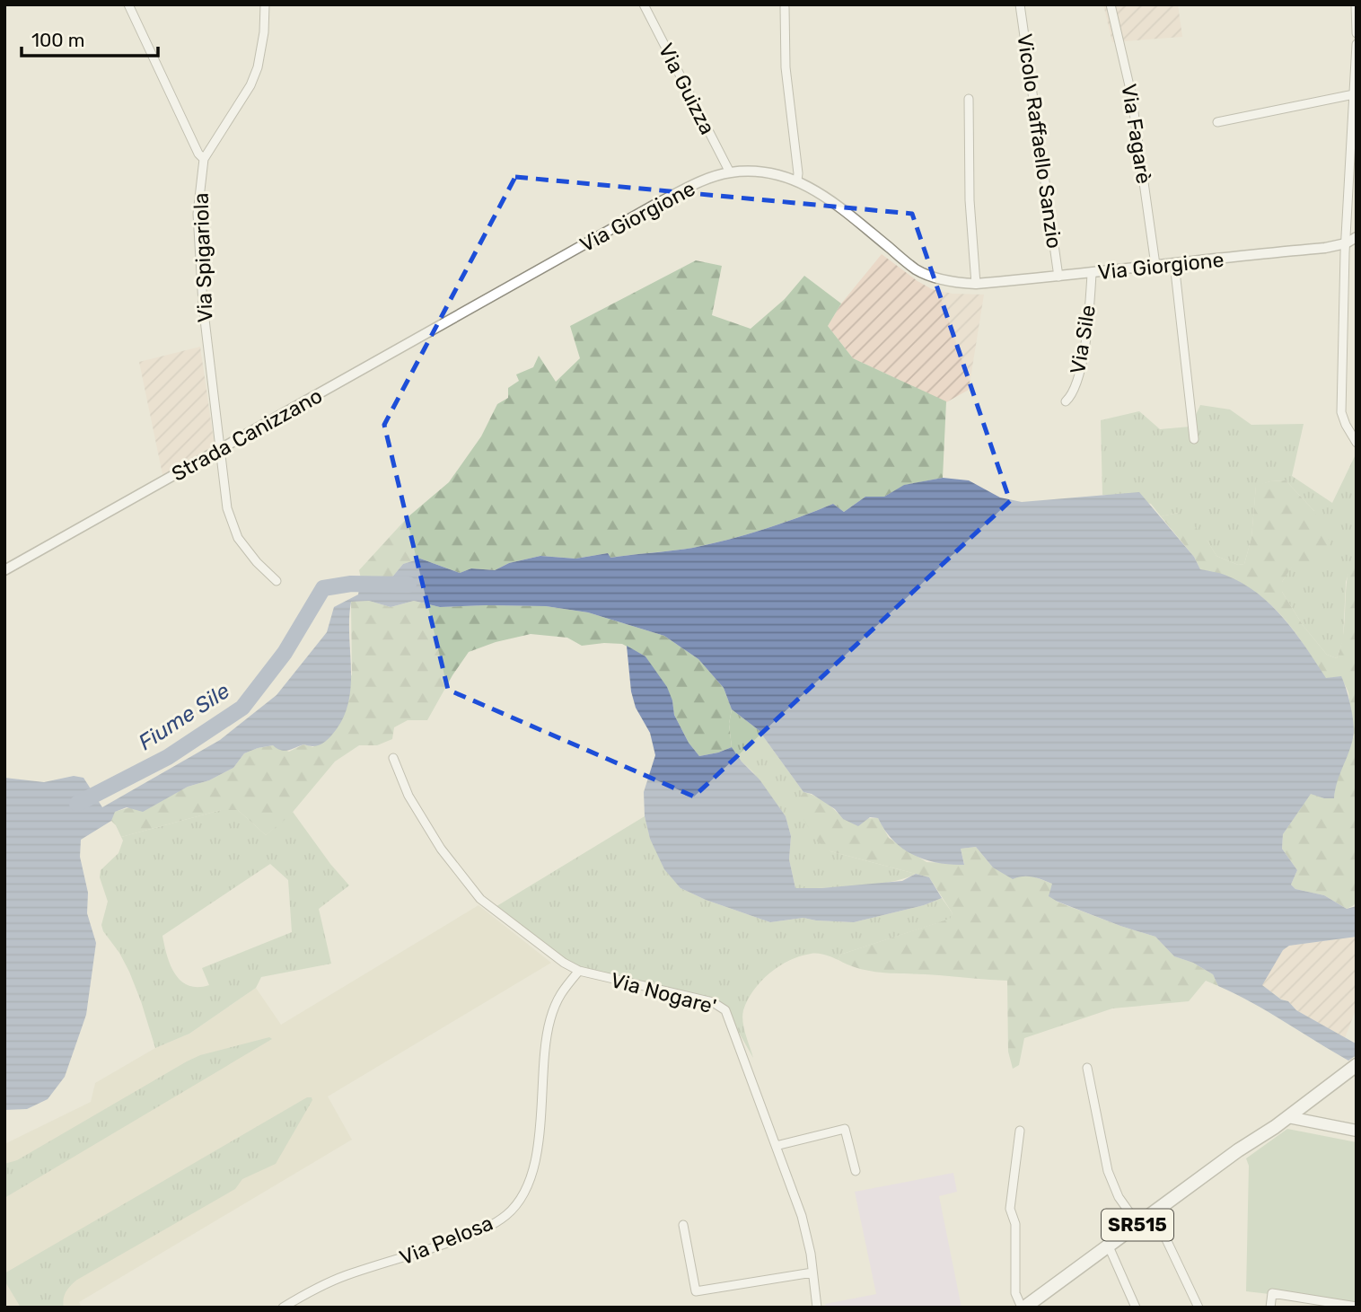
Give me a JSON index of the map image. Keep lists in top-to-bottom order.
{
  "streets": {
    "main road": ["SR515"],
    "street": [
      "Via Guizza",
      "Via Fagarè",
      "Vicolo Raffaello Sanzio",
      "Via Giorgione",
      "Via Spigariola",
      "Via Sile",
      "Strada Canizzano",
      "Via Nogare'",
      "Via Pelosa"
    ]
  },
  "crossings": [
    ["Via Guizza", "Via Giorgione"],
    ["Via Fagarè", "Via Giorgione"],
    ["Vicolo Raffaello Sanzio", "Via Giorgione"],
    ["Via Giorgione", "Via Sile"],
    ["Via Giorgione", "Strada Canizzano"],
    ["Via Spigariola", "Strada Canizzano"],
    ["Via Nogare'", "Via Pelosa"]
  ],
  "water": ["Fiume Sile"],
  "scale_bar": "100 m"
}
